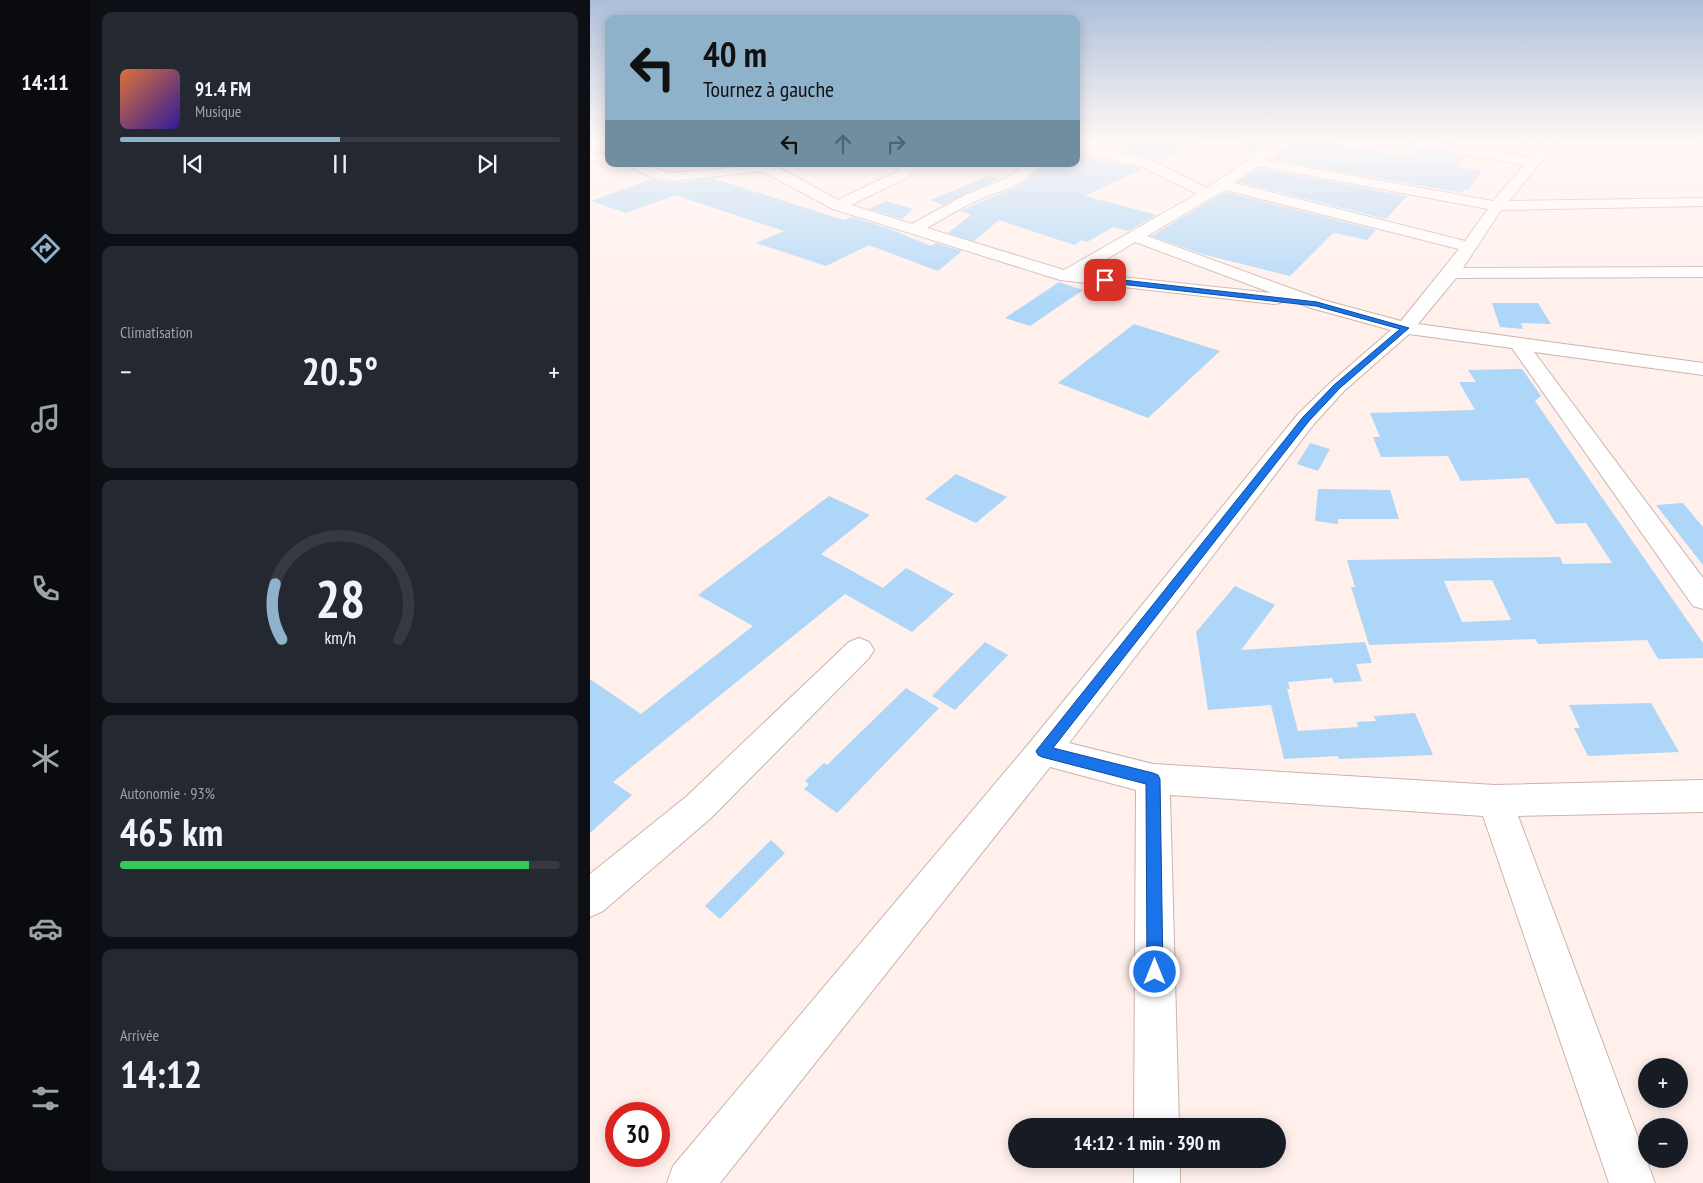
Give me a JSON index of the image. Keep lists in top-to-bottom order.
{
  "page": {
    "tabs": "14:11",
    "turn": ["40 m", "Tournez à gauche"],
    "song": ["91.4 FM", "Musique"],
    "tile": [
      "Climatisation",
      ["Autonomie · 93%", "465 km"],
      ["Arrivée", "14:12"]
    ],
    "heat": ["−", "20.5°", "+"],
    "map_buttons": ["+", "−"],
    "limit": "30",
    "trip": "14:12 · 1 min · 390 m",
    "gauge": ["28", "km/h"]
  }
}
